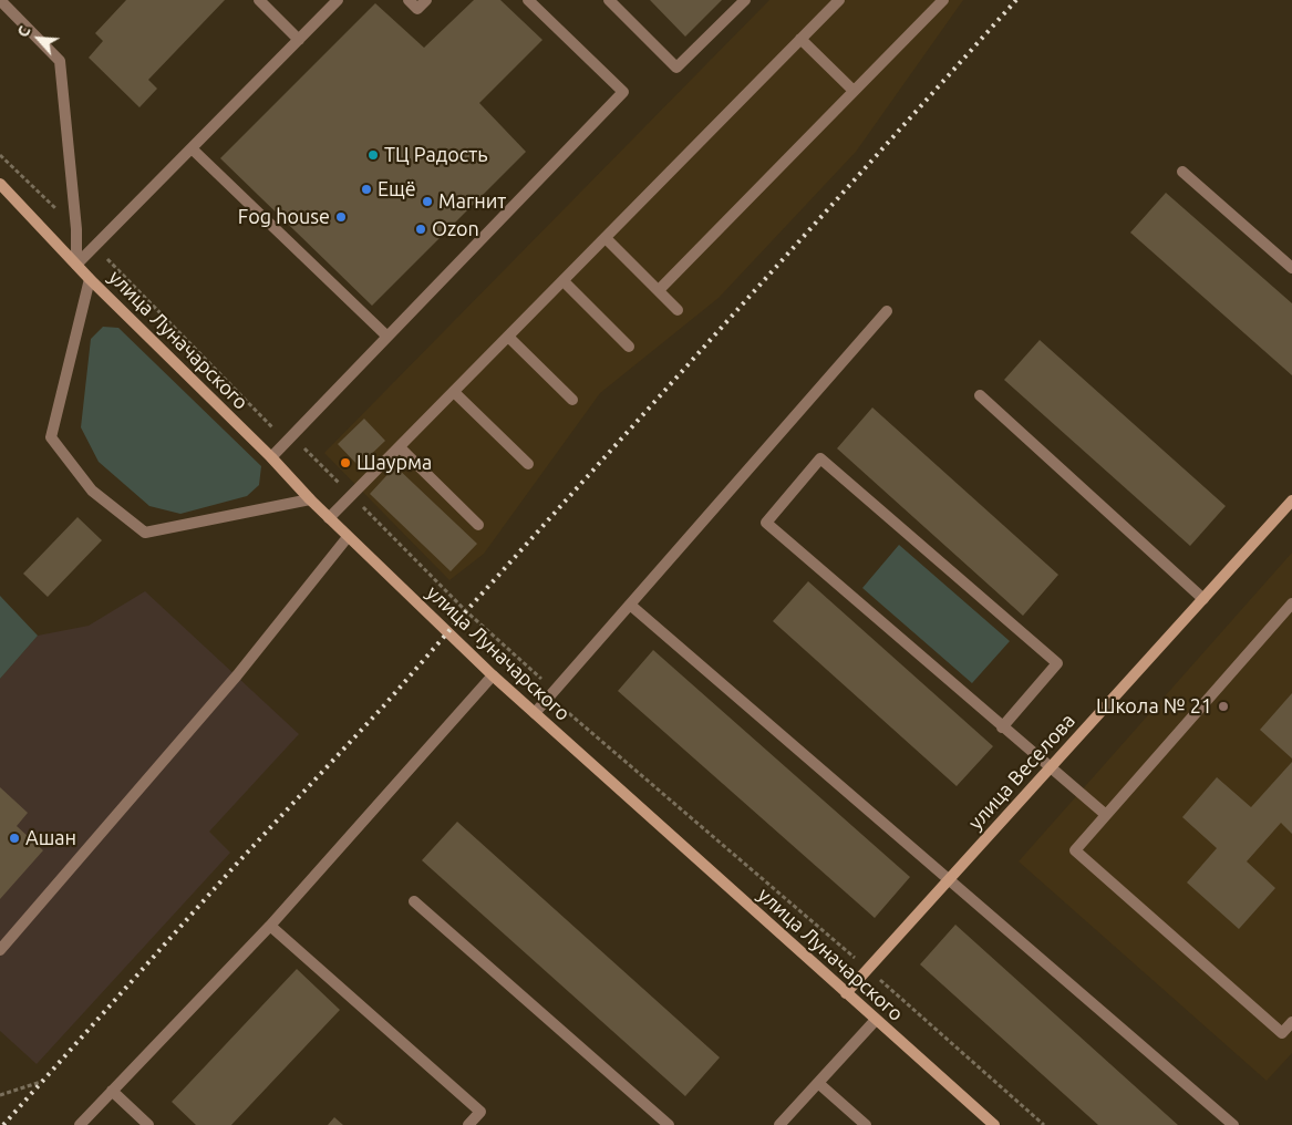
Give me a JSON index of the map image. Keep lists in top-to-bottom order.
{
  "streets": {
    "main road": ["улица Луначарского", "улица Веселова"]
  },
  "crossings": [
    ["улица Луначарского", "улица Веселова"]
  ],
  "places": [
    "ТЦ Радость",
    "Ещё",
    "Магнит",
    "Fog house",
    "Ozon",
    "Шаурма",
    "Школа № 21",
    "Ашан"
  ],
  "north": "top left"
}
